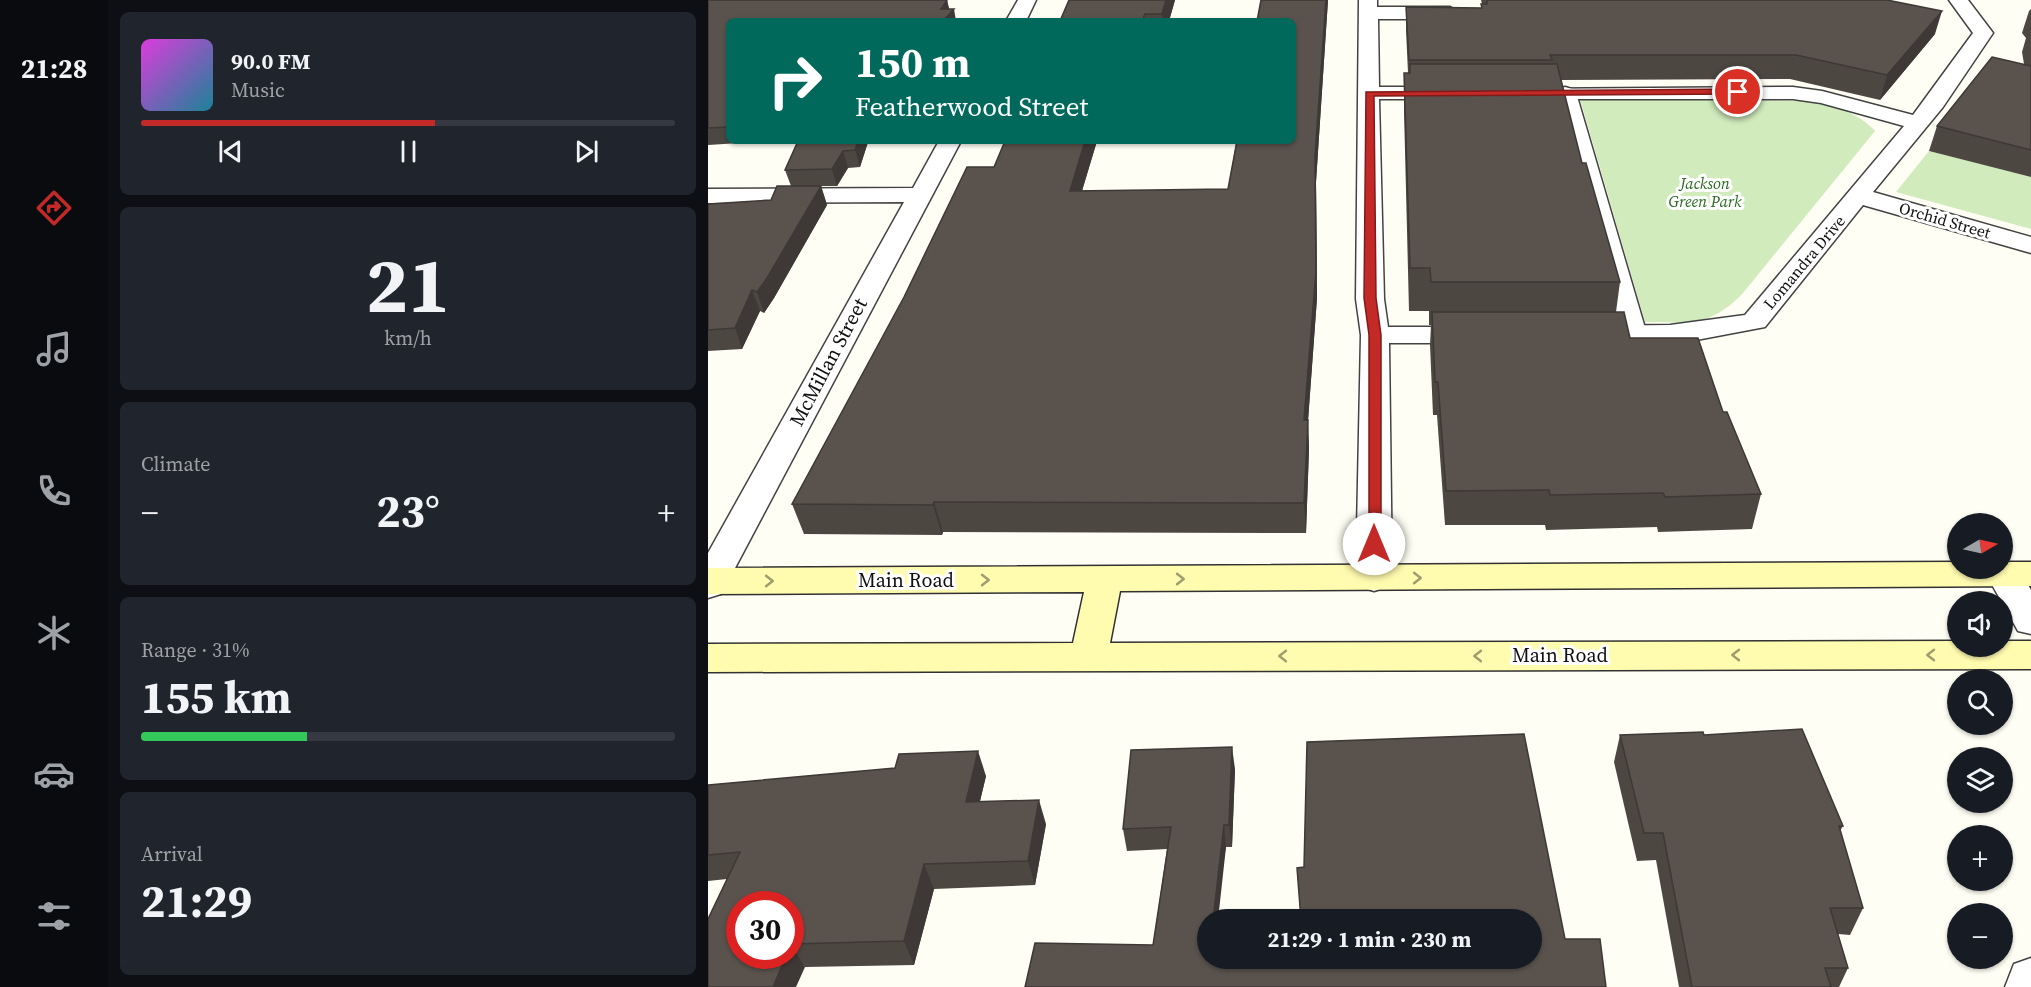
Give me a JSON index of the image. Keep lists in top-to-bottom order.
{
  "streets": {
    "main road": ["Main Road"],
    "street": ["Orchid Street", "Lomandra Drive", "McMillan Street"]
  },
  "crossings": [
    ["Orchid Street", "Lomandra Drive"],
    ["McMillan Street", "Main Road"]
  ],
  "parks": ["Jackson Green Park"],
  "north": "right",
  "page": {
    "tabs": "21:28",
    "turn": ["150 m", "Featherwood Street"],
    "song": ["90.0 FM", "Music"],
    "tile": [
      ["21", "km/h"],
      "Climate",
      ["Range · 31%", "155 km"],
      ["Arrival", "21:29"]
    ],
    "heat": ["−", "23°", "+"],
    "map_buttons": ["+", "−"],
    "limit": "30",
    "trip": "21:29 · 1 min · 230 m"
  }
}
